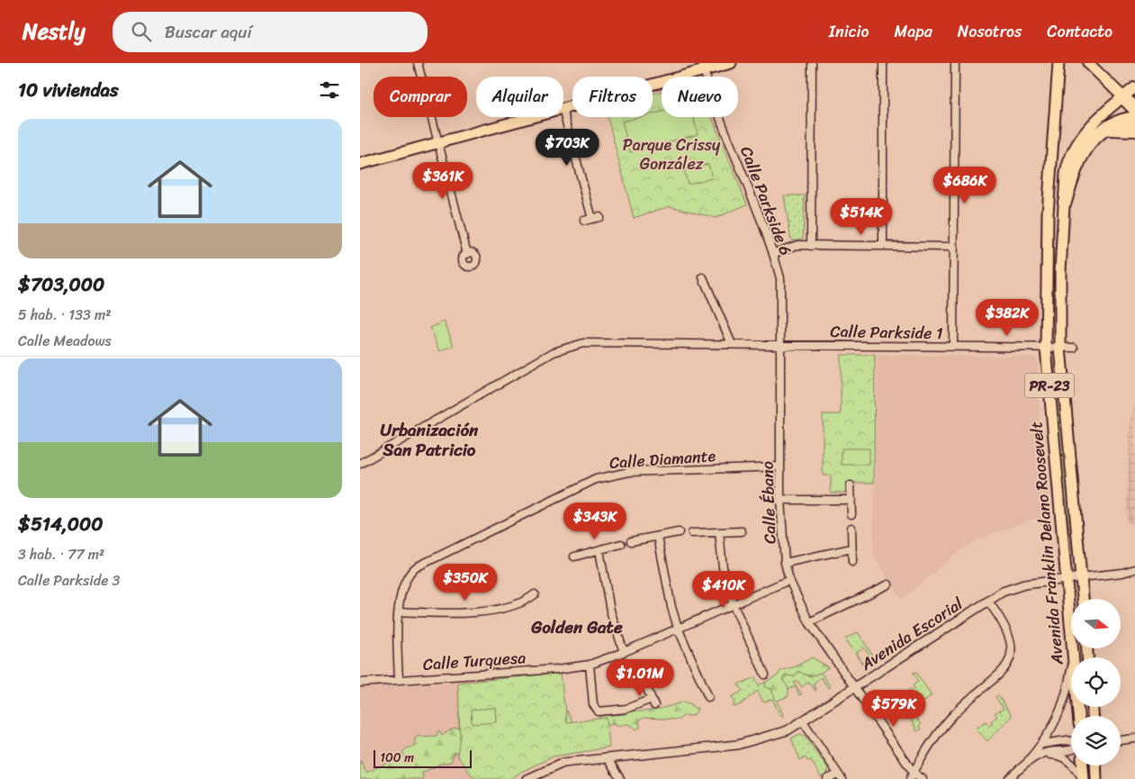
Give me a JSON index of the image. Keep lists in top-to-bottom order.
{
  "streets": {
    "main road": ["PR-23", "Avenida Franklin Delano Roosevelt"],
    "street": [
      "Calle Parkside 6",
      "Calle Parkside 1",
      "Calle Diamante",
      "Calle Ébano",
      "Avenida Escorial",
      "Calle Turquesa"
    ]
  },
  "crossings": [
    ["Calle Parkside 6", "Calle Parkside 1"],
    ["Calle Parkside 6", "Calle Ébano"],
    ["Calle Parkside 1", "Calle Ébano"],
    ["Calle Parkside 1", "Avenida Franklin Delano Roosevelt"],
    ["Calle Diamante", "Calle Ébano"],
    ["Calle Diamante", "Calle Turquesa"],
    ["Calle Ébano", "Avenida Escorial"],
    ["Calle Ébano", "Calle Turquesa"],
    ["Avenida Franklin Delano Roosevelt", "Avenida Escorial"]
  ],
  "districts": ["Urbanización San Patricio", "Golden Gate"],
  "parks": ["Parque Crissy González"],
  "scale_bar": "100 m",
  "north": "right",
  "page": {
    "header": "Nestly",
    "search": "Buscar aquí",
    "nav": [
      "Inicio",
      "Mapa",
      "Nosotros",
      "Contacto"
    ],
    "heading": "10 viviendas",
    "chip": [
      "Comprar",
      "Alquilar",
      "Filtros",
      "Nuevo"
    ],
    "list": [
      {
        "name": "$703,000",
        "note": "5 hab. · 133 m² · Calle Meadows"
      },
      {
        "name": "$514,000",
        "note": "3 hab. · 77 m² · Calle Parkside 3"
      }
    ],
    "price": [
      "$703K",
      "$361K",
      "$686K",
      "$514K",
      "$382K",
      "$343K",
      "$350K",
      "$410K",
      "$1.01M",
      "$579K"
    ],
    "scale": "100 m"
  }
}
